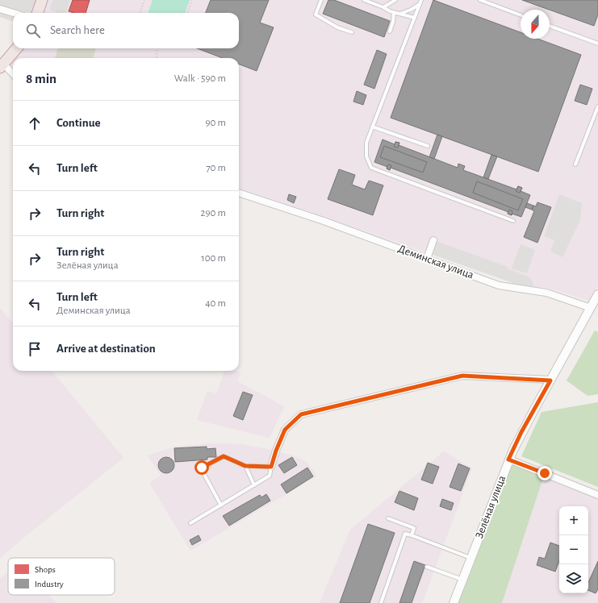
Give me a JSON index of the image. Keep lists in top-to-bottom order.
{
  "streets": {
    "street": ["Деминская улица", "Зелёная улица"]
  },
  "crossings": [
    ["Деминская улица", "Зелёная улица"]
  ],
  "legend": ["Shops", "Industry"],
  "north": "bottom",
  "page": {
    "search": "Search here",
    "heading": ["8 min", "Walk · 590 m"],
    "list": [
      ["Continue", "90 m"],
      ["Turn left", "70 m"],
      ["Turn right", "290 m"],
      ["Turn right", "Зелёная улица", "100 m"],
      ["Turn left", "Деминская улица", "40 m"],
      "Arrive at destination"
    ],
    "map_buttons": ["+", "−"]
  }
}
